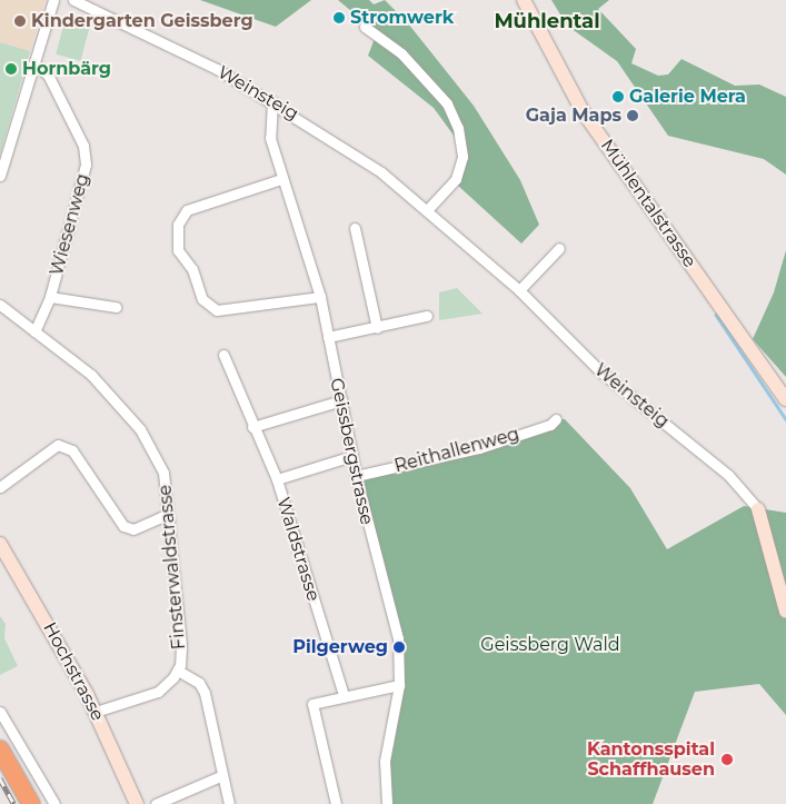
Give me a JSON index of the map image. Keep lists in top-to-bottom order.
{
  "streets": {
    "street": [
      "Weinsteig",
      "Mühlentalstrasse",
      "Wiesenweg",
      "Reithallenweg",
      "Geissbergstrasse",
      "Waldstrasse",
      "Finsterwaldstrasse",
      "Hochstrasse"
    ]
  },
  "crossings": [
    ["Weinsteig", "Geissbergstrasse"],
    ["Wiesenweg", "Finsterwaldstrasse"],
    ["Reithallenweg", "Geissbergstrasse"],
    ["Geissbergstrasse", "Waldstrasse"],
    ["Finsterwaldstrasse", "Hochstrasse"]
  ],
  "districts": ["Mühlental"],
  "parks": ["Geissberg Wald"],
  "places": [
    "Stromwerk",
    "Kindergarten Geissberg",
    "Hornbärg",
    "Galerie Mera",
    "Gaja Maps",
    "Pilgerweg",
    "Kantonsspital Schaffhausen"
  ]
}
